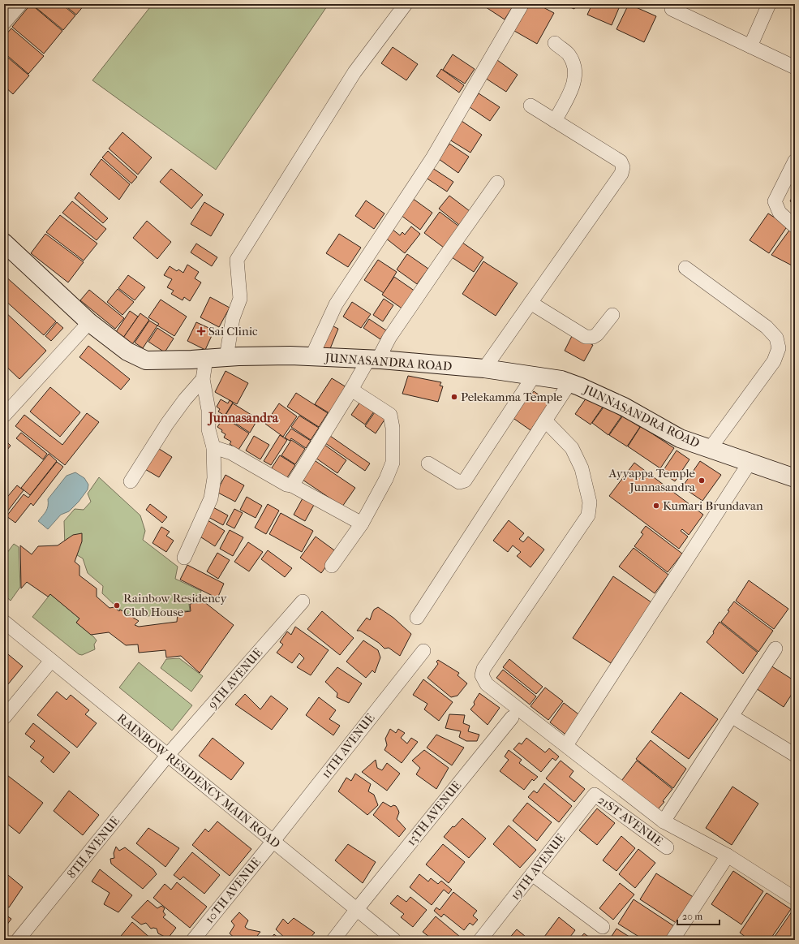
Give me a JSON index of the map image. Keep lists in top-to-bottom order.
{
  "streets": {
    "street": [
      "JUNNASANDRA ROAD",
      "9TH AVENUE",
      "11TH AVENUE",
      "RAINBOW RESIDENCY MAIN ROAD",
      "13TH AVENUE",
      "21ST AVENUE",
      "8TH AVENUE",
      "19TH AVENUE",
      "10TH AVENUE"
    ]
  },
  "crossings": [
    ["9TH AVENUE", "RAINBOW RESIDENCY MAIN ROAD"],
    ["9TH AVENUE", "8TH AVENUE"],
    ["11TH AVENUE", "RAINBOW RESIDENCY MAIN ROAD"],
    ["11TH AVENUE", "10TH AVENUE"],
    ["RAINBOW RESIDENCY MAIN ROAD", "13TH AVENUE"],
    ["RAINBOW RESIDENCY MAIN ROAD", "8TH AVENUE"],
    ["RAINBOW RESIDENCY MAIN ROAD", "10TH AVENUE"],
    ["21ST AVENUE", "19TH AVENUE"]
  ],
  "districts": ["Junnasandra"],
  "places": {
    "health": ["Sai Clinic"],
    "other": [
      "Pelekamma Temple",
      "Ayyappa Temple Junnasandra",
      "Kumari Brundavan",
      "Rainbow Residency Club House"
    ]
  },
  "scale_bar": "20 m"
}
